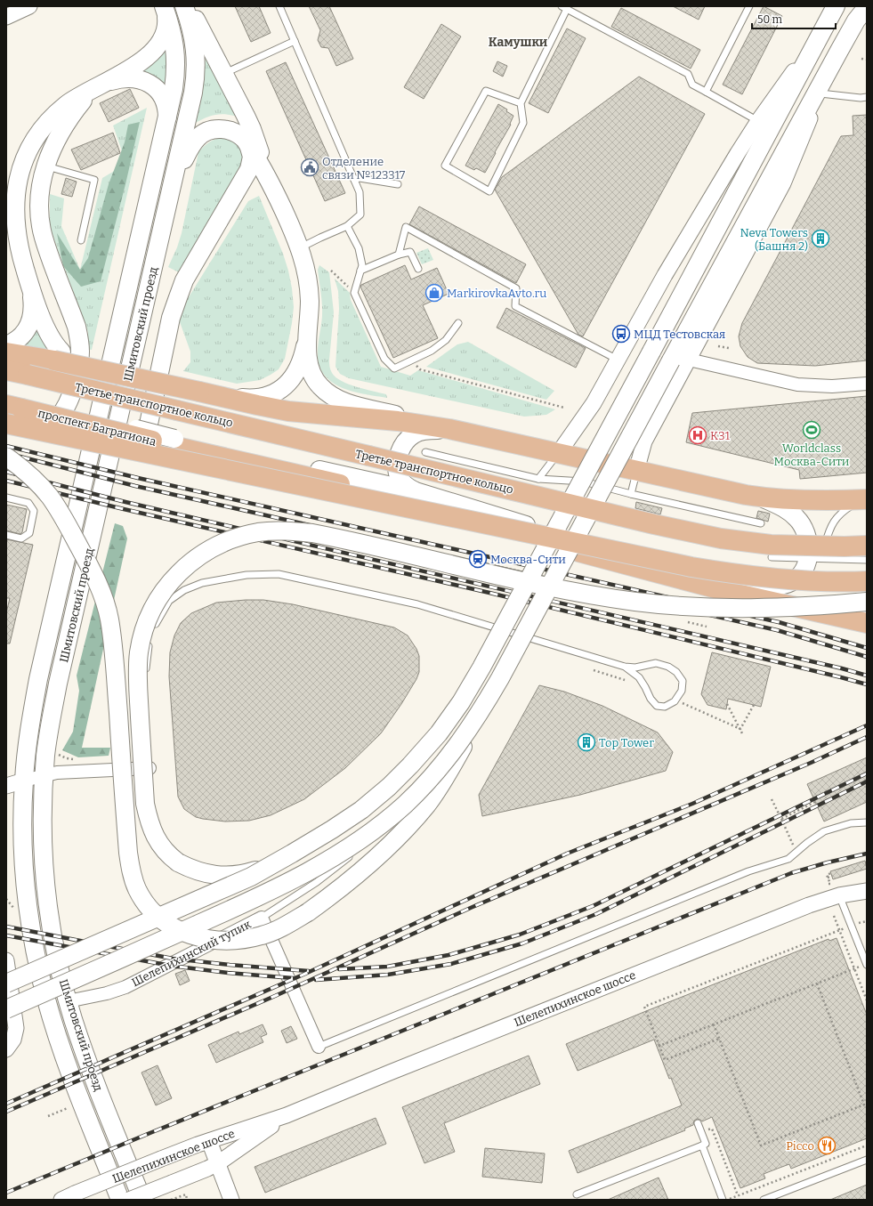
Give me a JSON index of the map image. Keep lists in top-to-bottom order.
{
  "streets": {
    "main road": ["Шмитовский проезд", "Третье транспортное кольцо", "проспект Багратиона"],
    "street": ["Шелепихинский тупик", "Шелепихинское шоссе"]
  },
  "crossings": [
    ["Шмитовский проезд", "Шелепихинский тупик"]
  ],
  "districts": ["Камушки"],
  "places": {
    "public building": ["Отделение связи №123317"],
    "building": ["Neva Towers (Башня 2)", "Top Tower"],
    "shop": ["MarkirovkaAvto.ru"],
    "bus stop": ["МЦД Тестовская"],
    "sports": ["Worldclass Москва-Сити"],
    "hospital": ["К31"],
    "station": ["Москва-Сити"],
    "restaurant": ["Picco"]
  },
  "scale_bar": "50 m"
}
